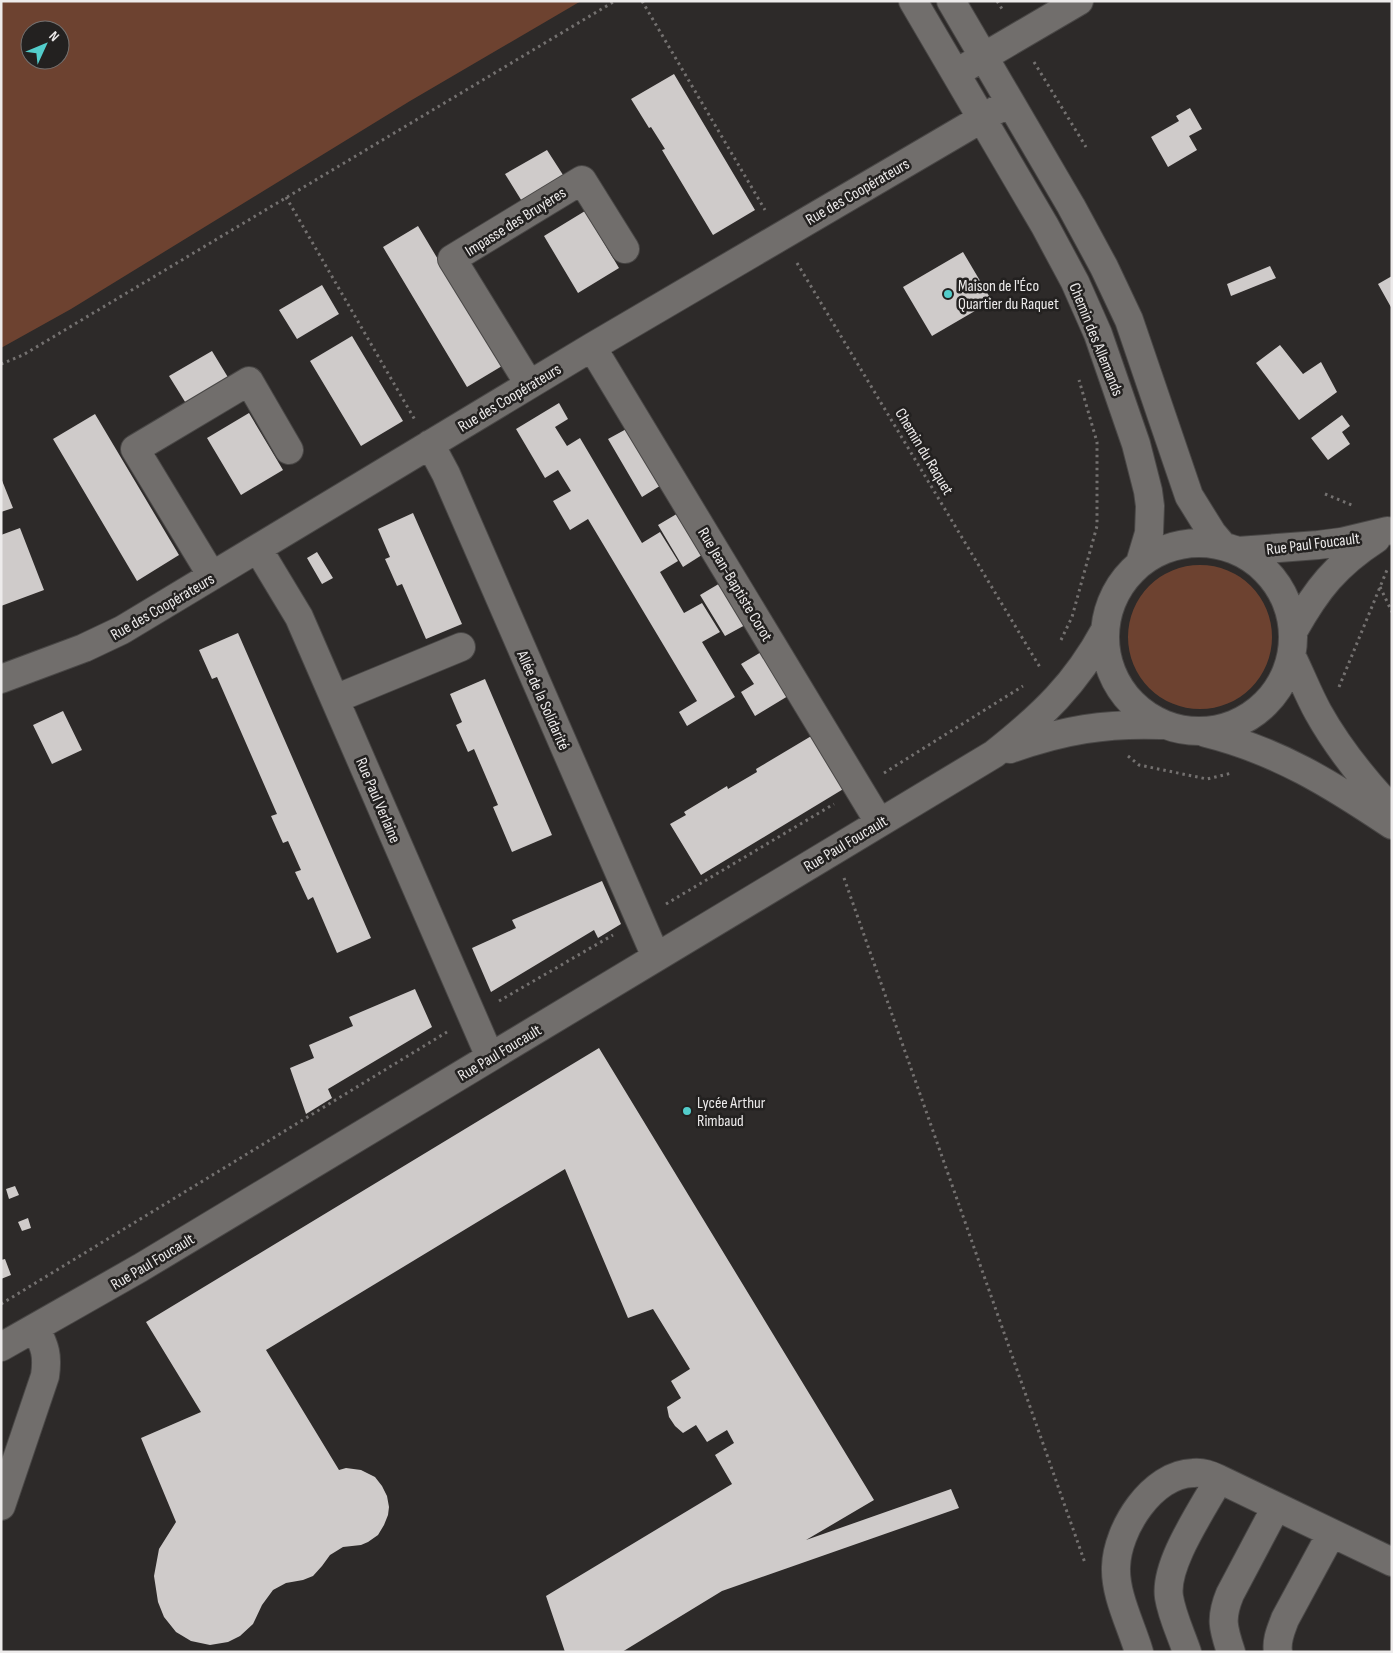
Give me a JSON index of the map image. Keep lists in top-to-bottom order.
{
  "streets": {
    "street": [
      "Rue des Coopérateurs",
      "Impasse des Bruyères",
      "Chemin des Allemands",
      "Rue Paul Foucault",
      "Rue Jean-Baptiste Corot",
      "Allée de la Solidarité",
      "Rue Paul Verlaine"
    ],
    "path": ["Chemin du Raquet"]
  },
  "crossings": [
    ["Rue des Coopérateurs", "Impasse des Bruyères"],
    ["Rue des Coopérateurs", "Chemin des Allemands"],
    ["Rue des Coopérateurs", "Chemin du Raquet"],
    ["Rue des Coopérateurs", "Rue Jean-Baptiste Corot"],
    ["Rue des Coopérateurs", "Allée de la Solidarité"],
    ["Rue des Coopérateurs", "Rue Paul Verlaine"],
    ["Chemin des Allemands", "Rue Paul Foucault"],
    ["Rue Paul Foucault", "Rue Jean-Baptiste Corot"],
    ["Rue Paul Foucault", "Allée de la Solidarité"],
    ["Rue Paul Foucault", "Rue Paul Verlaine"]
  ],
  "places": ["Maison de l'Éco Quartier du Raquet", "Lycée Arthur Rimbaud"],
  "north": "top right"
}
